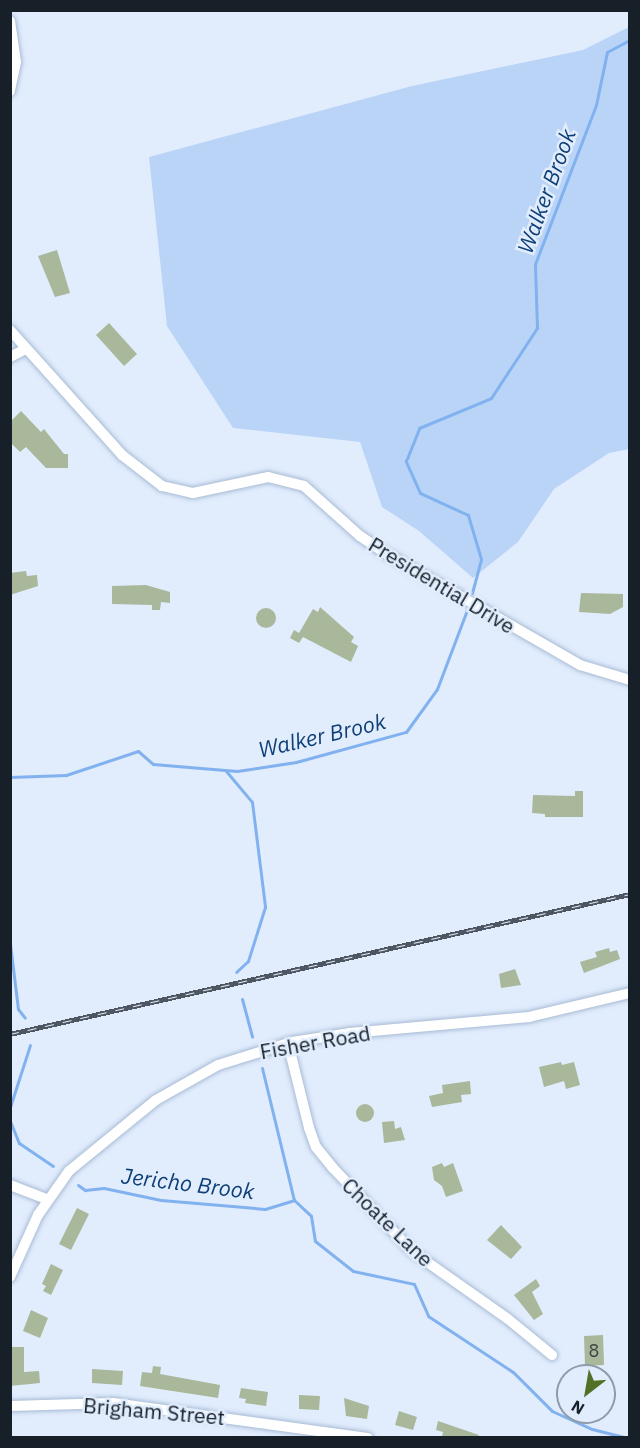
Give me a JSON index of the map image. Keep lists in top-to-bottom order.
{
  "streets": {
    "street": [
      "Presidential Drive",
      "Fisher Road",
      "Choate Lane",
      "Brigham Street"
    ]
  },
  "crossings": [
    ["Fisher Road", "Choate Lane"]
  ],
  "water": ["Walker Brook", "Jericho Brook"],
  "house_numbers": ["8"],
  "north": "bottom left"
}
